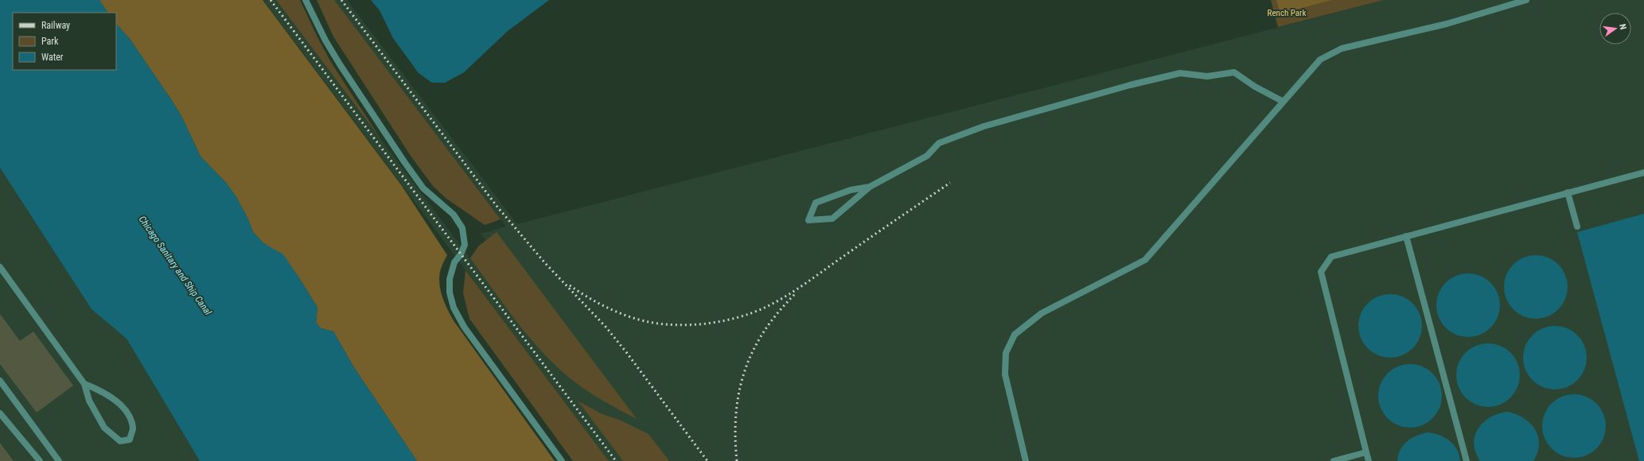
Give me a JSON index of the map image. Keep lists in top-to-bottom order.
{
  "water": ["Chicago Sanitary and Ship Canal"],
  "parks": ["Rench Park"],
  "legend": ["Railway", "Park", "Water"],
  "north": "right"
}
